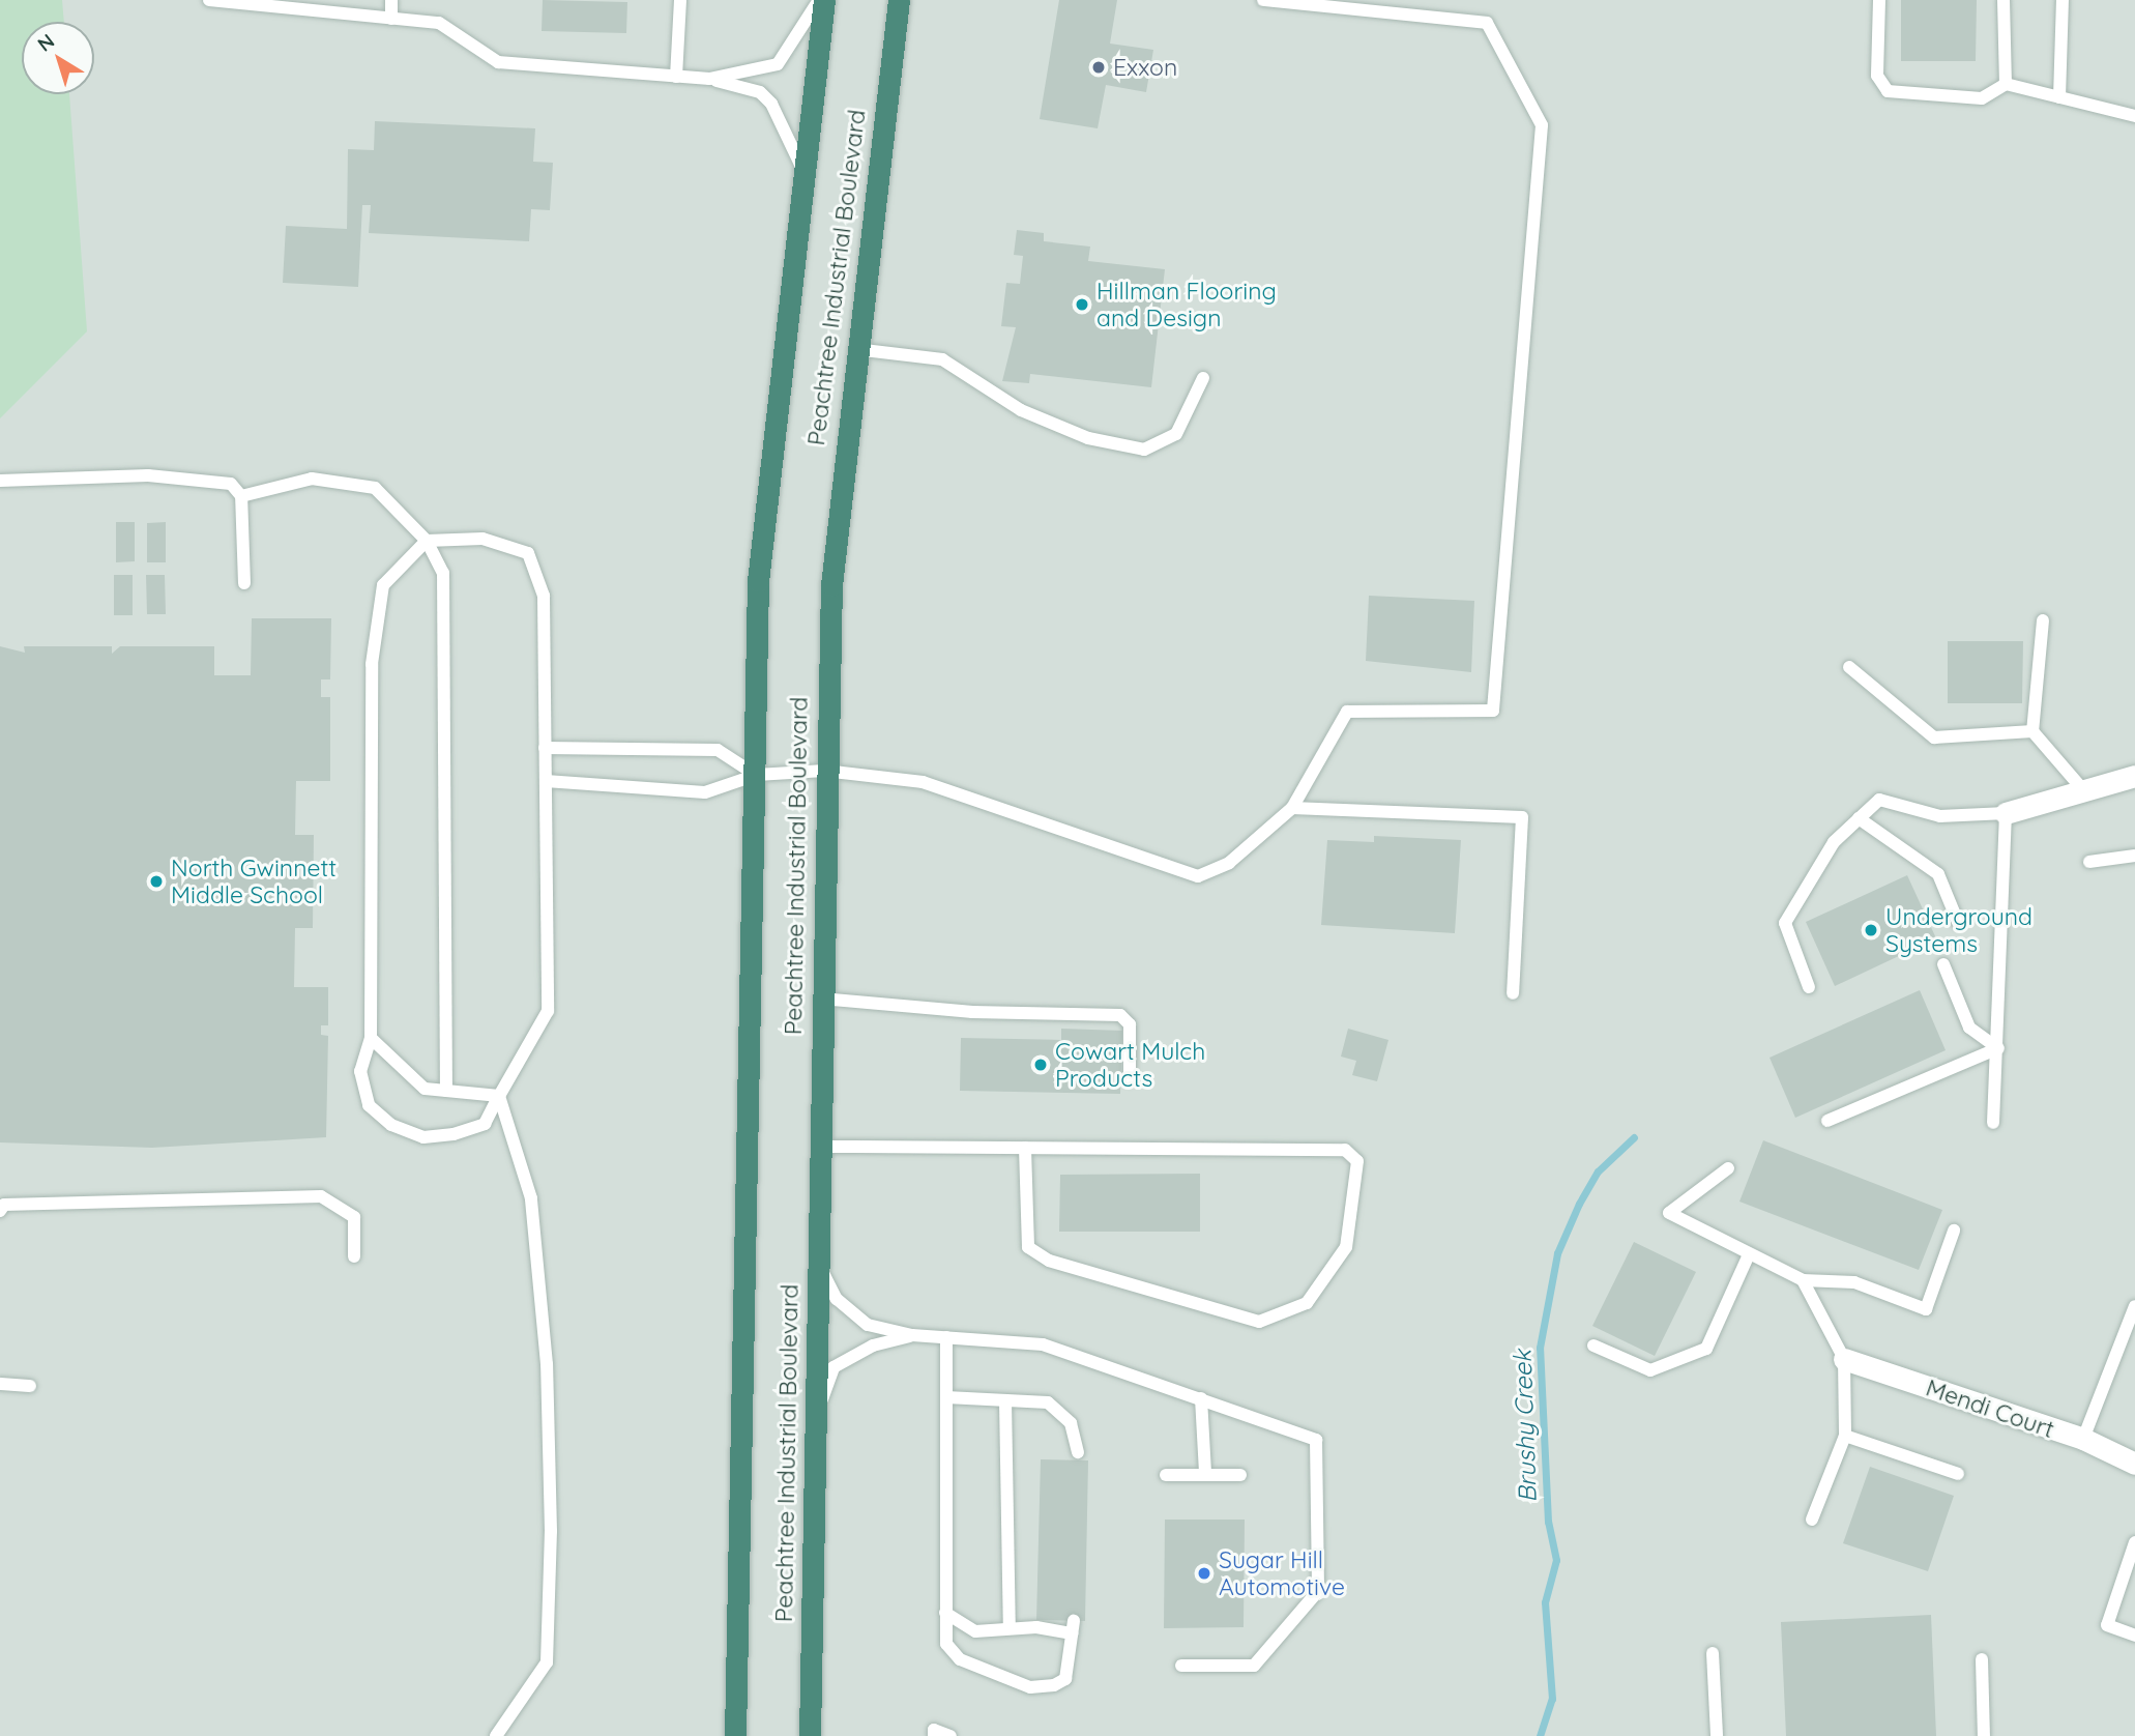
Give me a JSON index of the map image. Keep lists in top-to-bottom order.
{
  "streets": {
    "highway": ["Peachtree Industrial Boulevard"],
    "street": ["Mendi Court"]
  },
  "water": ["Brushy Creek"],
  "places": [
    "Exxon",
    "Hillman Flooring and Design",
    "North Gwinnett Middle School",
    "Underground Systems",
    "Cowart Mulch Products",
    "Sugar Hill Automotive"
  ],
  "north": "top left"
}
